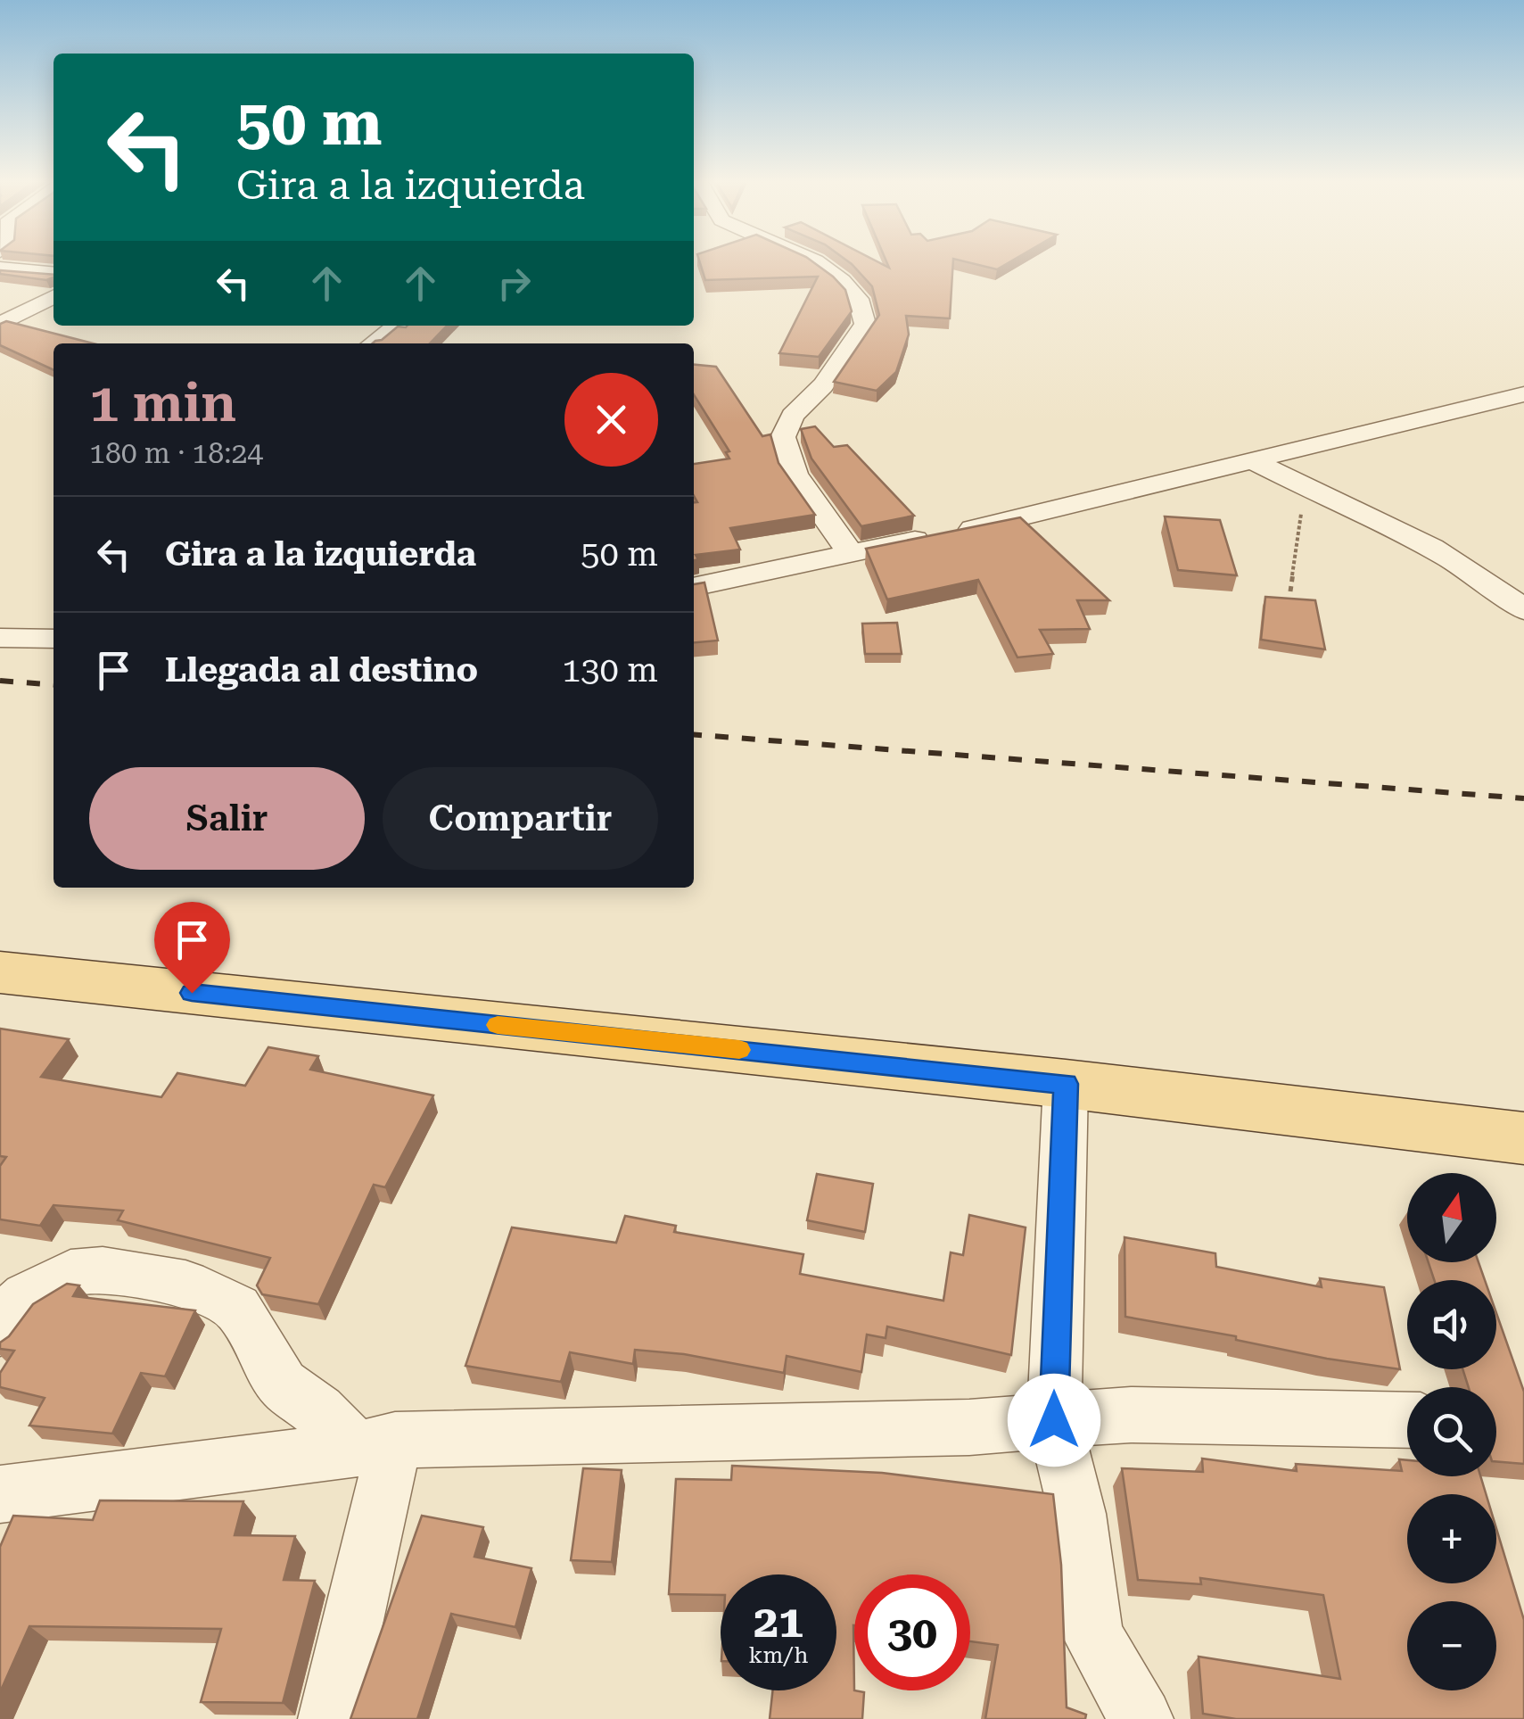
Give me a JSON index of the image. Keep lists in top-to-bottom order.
{
  "north": "top",
  "page": {
    "turn": ["50 m", "Gira a la izquierda"],
    "heading": ["1 min", "180 m · 18:24"],
    "list": [
      {
        "name": "Gira a la izquierda",
        "value": "50 m"
      },
      {
        "name": "Llegada al destino",
        "value": "130 m"
      }
    ],
    "buttons": ["Salir", "Compartir"],
    "map_buttons": ["+", "−"],
    "speed": "21 km/h",
    "limit": "30"
  }
}
